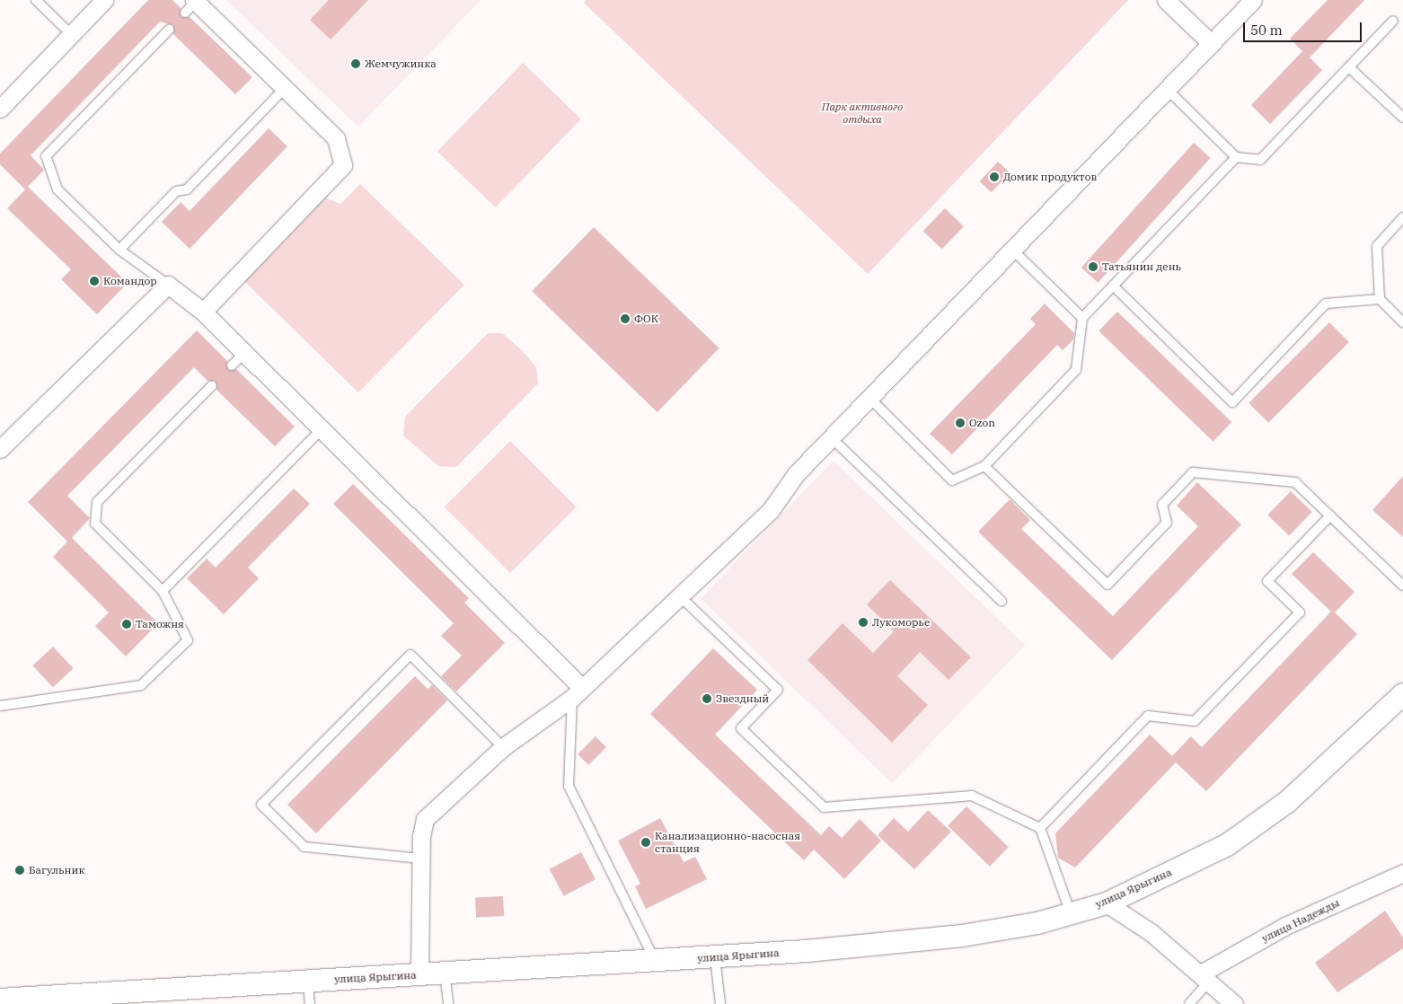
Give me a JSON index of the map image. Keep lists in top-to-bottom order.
{
  "streets": {
    "street": ["улица Ярыгина", "улица Надежды"]
  },
  "parks": ["Парк активного отдыха"],
  "places": [
    "Жемчужинка",
    "Домик продуктов",
    "Татьянин день",
    "Командор",
    "ФОК",
    "Ozon",
    "Лукоморье",
    "Таможня",
    "Звездный",
    "Канализационно-насосная станция",
    "Багульник"
  ],
  "scale_bar": "50 m"
}
